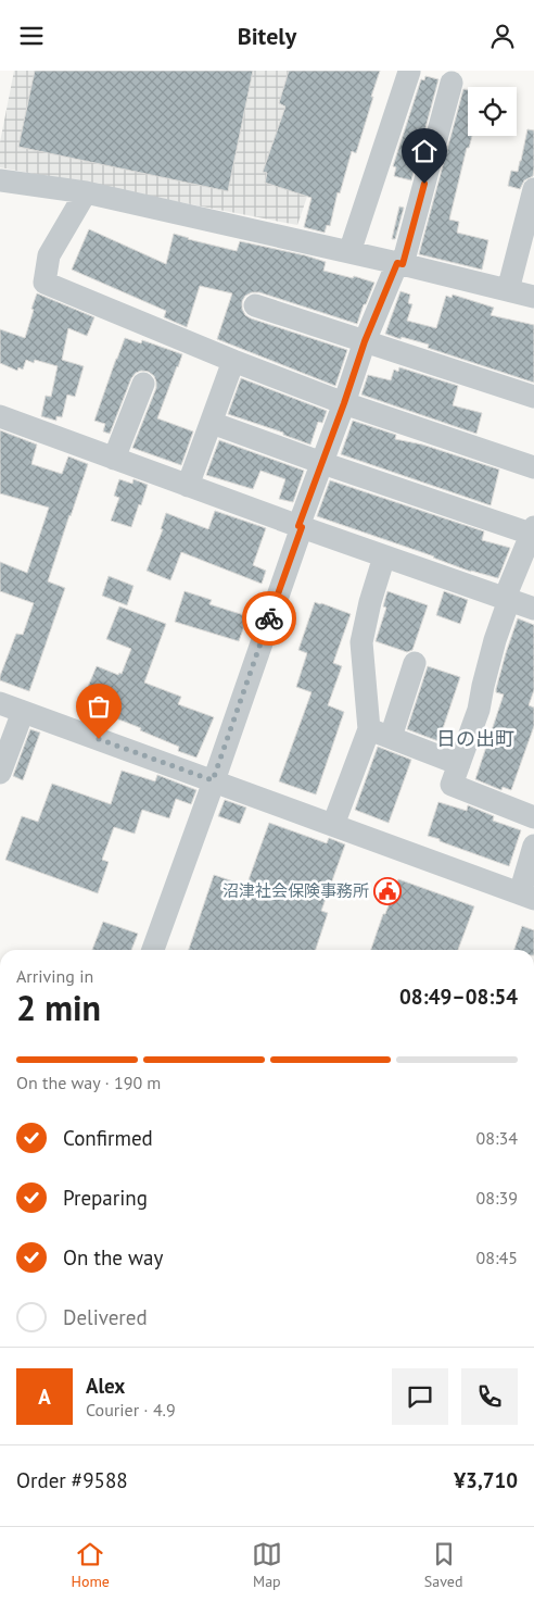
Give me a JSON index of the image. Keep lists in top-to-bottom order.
{
  "districts": ["日の出町"],
  "places": {
    "public building": ["沼津社会保険事務所"]
  },
  "page": {
    "header": "Bitely",
    "heading": ["2 min", "Arriving in", "08:49–08:54"],
    "panel": [
      "Alex",
      "Courier · 4.9",
      "Order #9588",
      "¥3,710"
    ],
    "bar": "On the way · 190 m",
    "list": [
      ["Confirmed", "08:34"],
      ["Preparing", "08:39"],
      ["On the way", "08:45"],
      "Delivered"
    ],
    "round": "A",
    "tabs": ["Home", "Map", "Saved"]
  }
}
